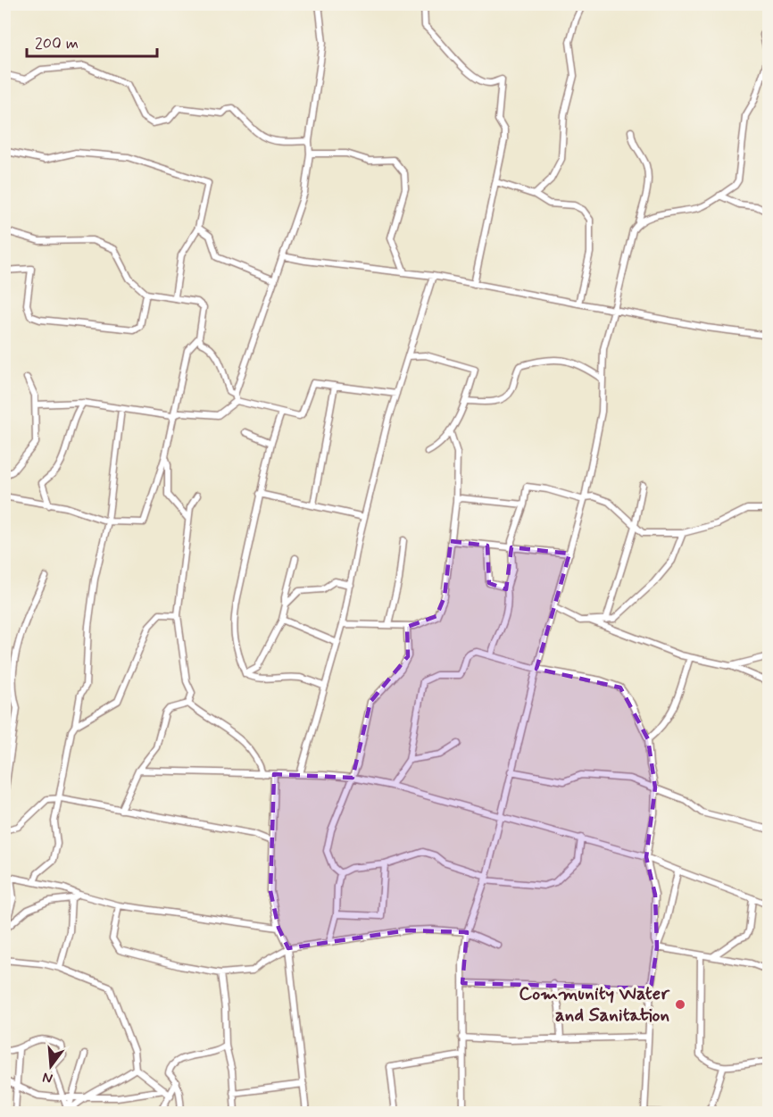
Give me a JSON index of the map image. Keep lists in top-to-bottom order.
{
  "places": ["Community Water and Sanitation"],
  "scale_bar": "200 m",
  "north": "bottom"
}
